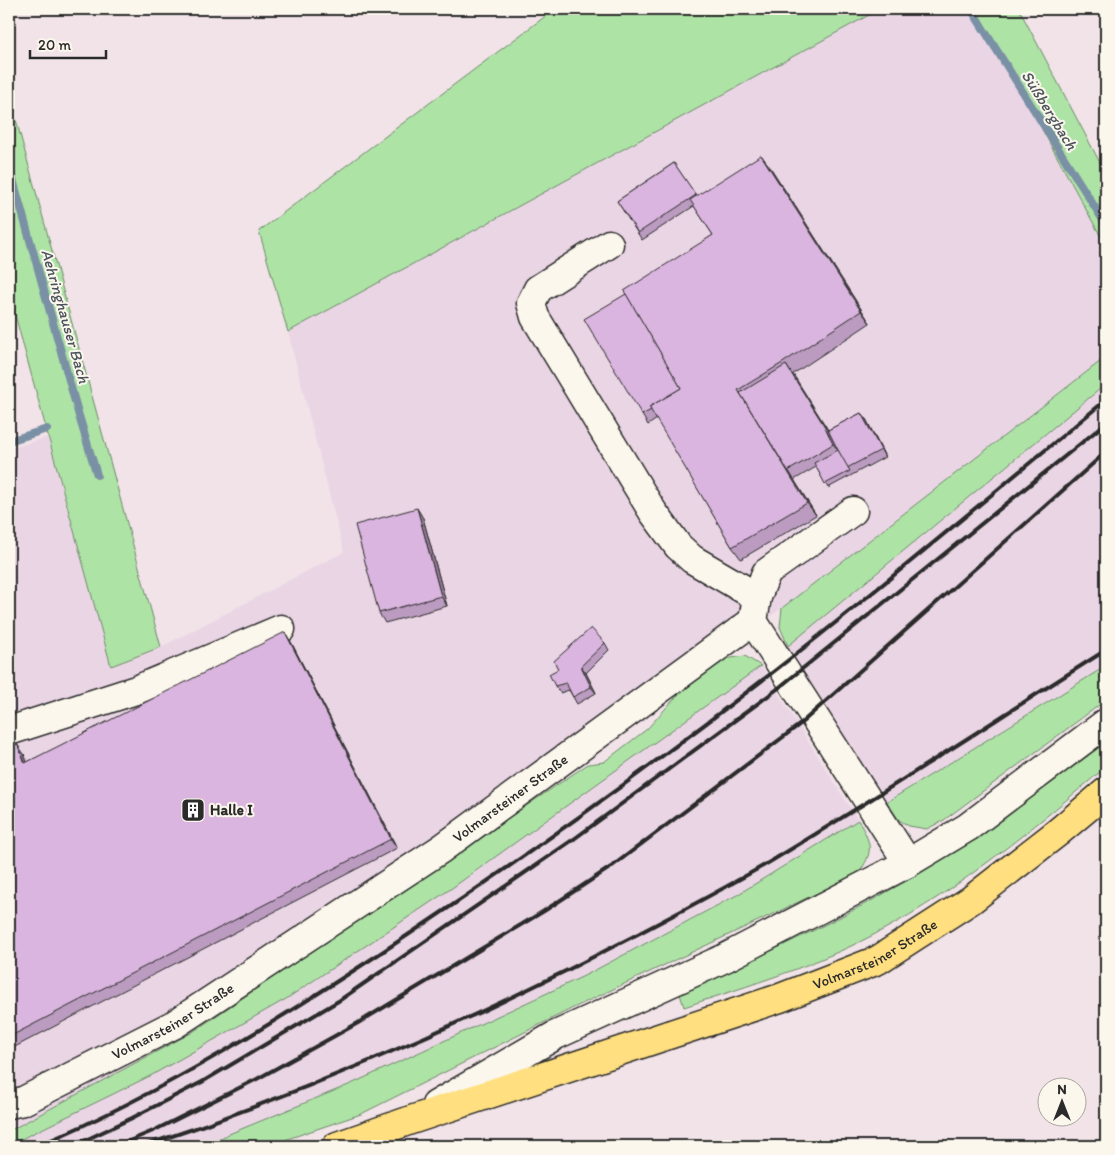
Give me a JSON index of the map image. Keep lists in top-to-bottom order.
{
  "streets": {
    "main road": ["Volmarsteiner Straße"]
  },
  "water": ["Süßbergbach", "Aehringhauser Bach"],
  "places": {
    "building": ["Halle I"]
  },
  "scale_bar": "20 m",
  "north": "top"
}
